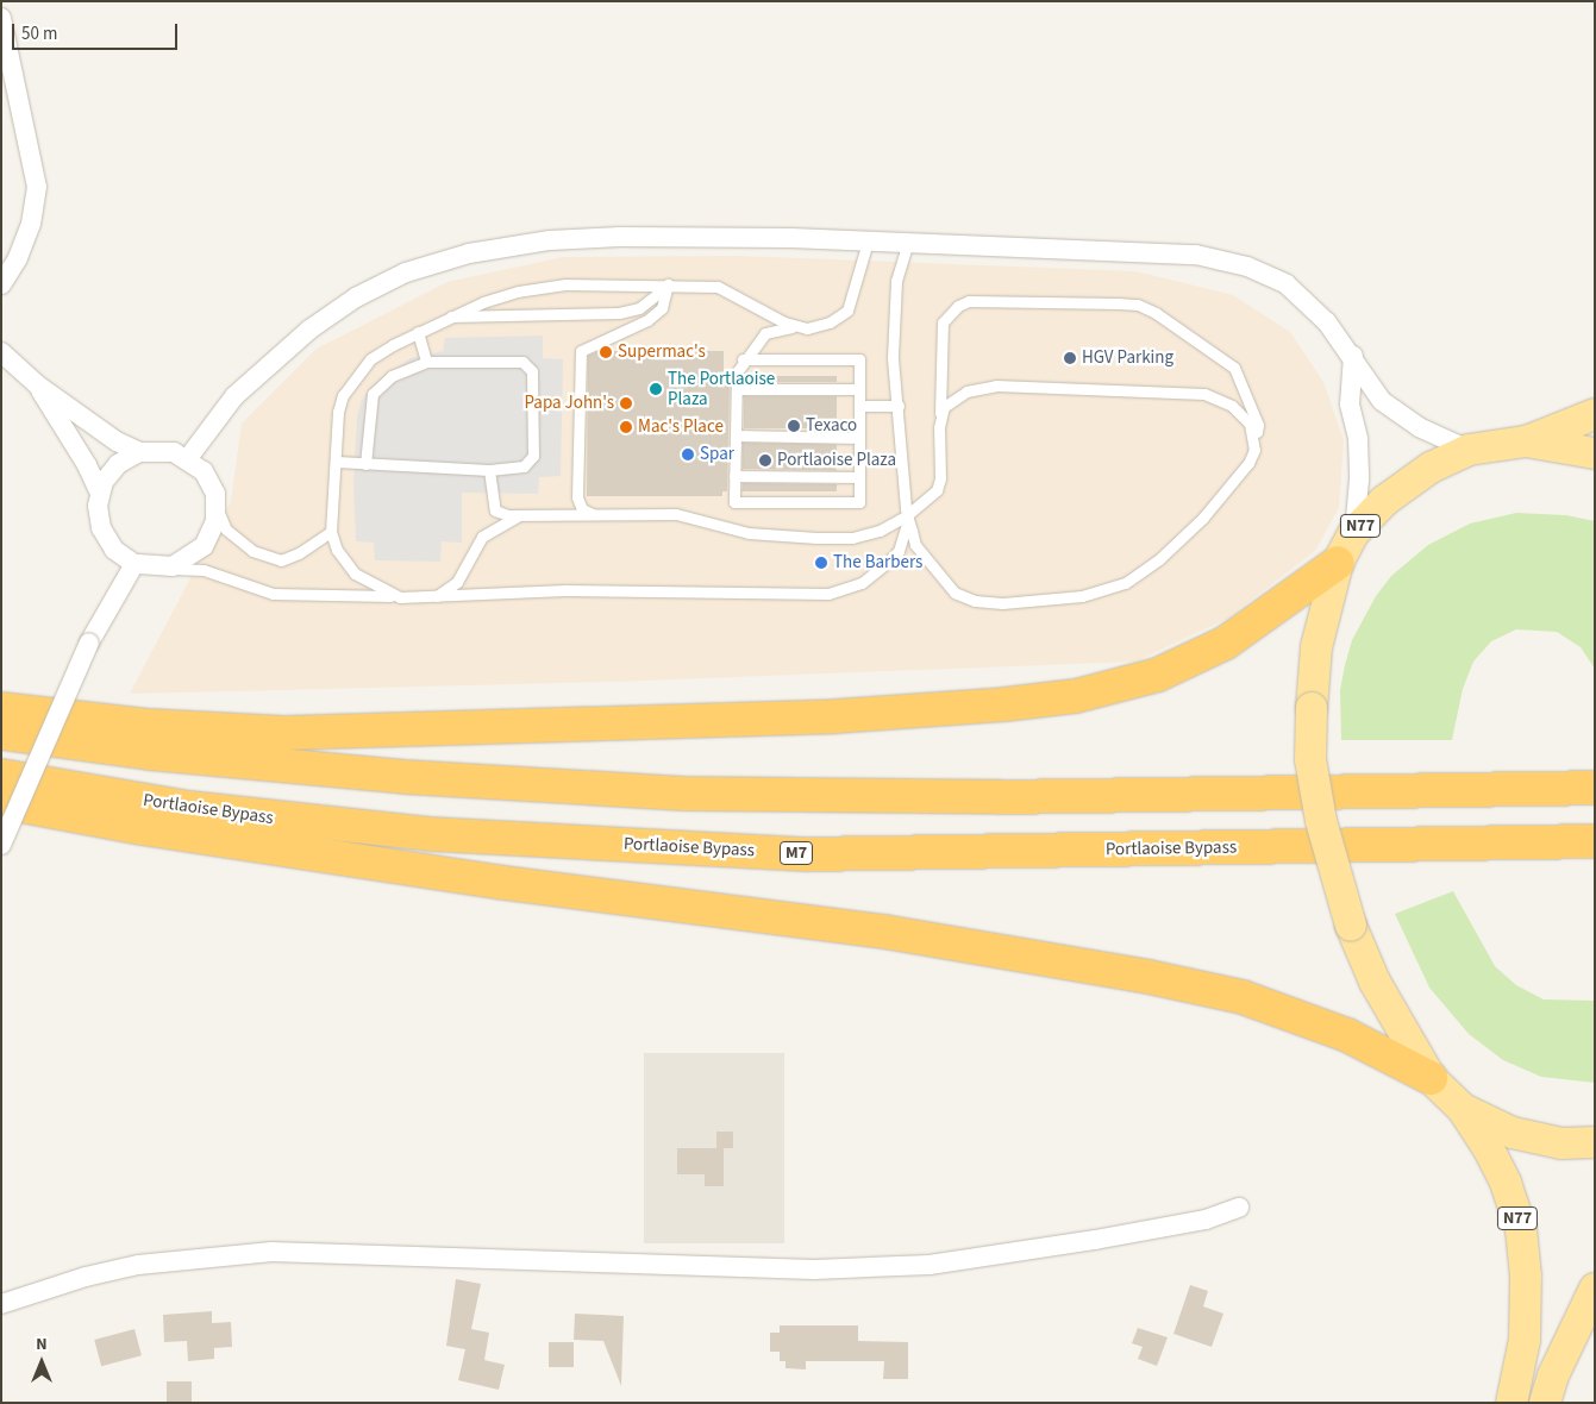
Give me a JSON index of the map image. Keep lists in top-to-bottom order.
{
  "streets": {
    "highway": ["Portlaoise Bypass", "M7"],
    "main road": ["N77"]
  },
  "places": [
    "Supermac's",
    "HGV Parking",
    "The Portlaoise Plaza",
    "Papa John's",
    "Texaco",
    "Mac's Place",
    "Spar",
    "Portlaoise Plaza",
    "The Barbers"
  ],
  "scale_bar": "50 m",
  "north": "top"
}
